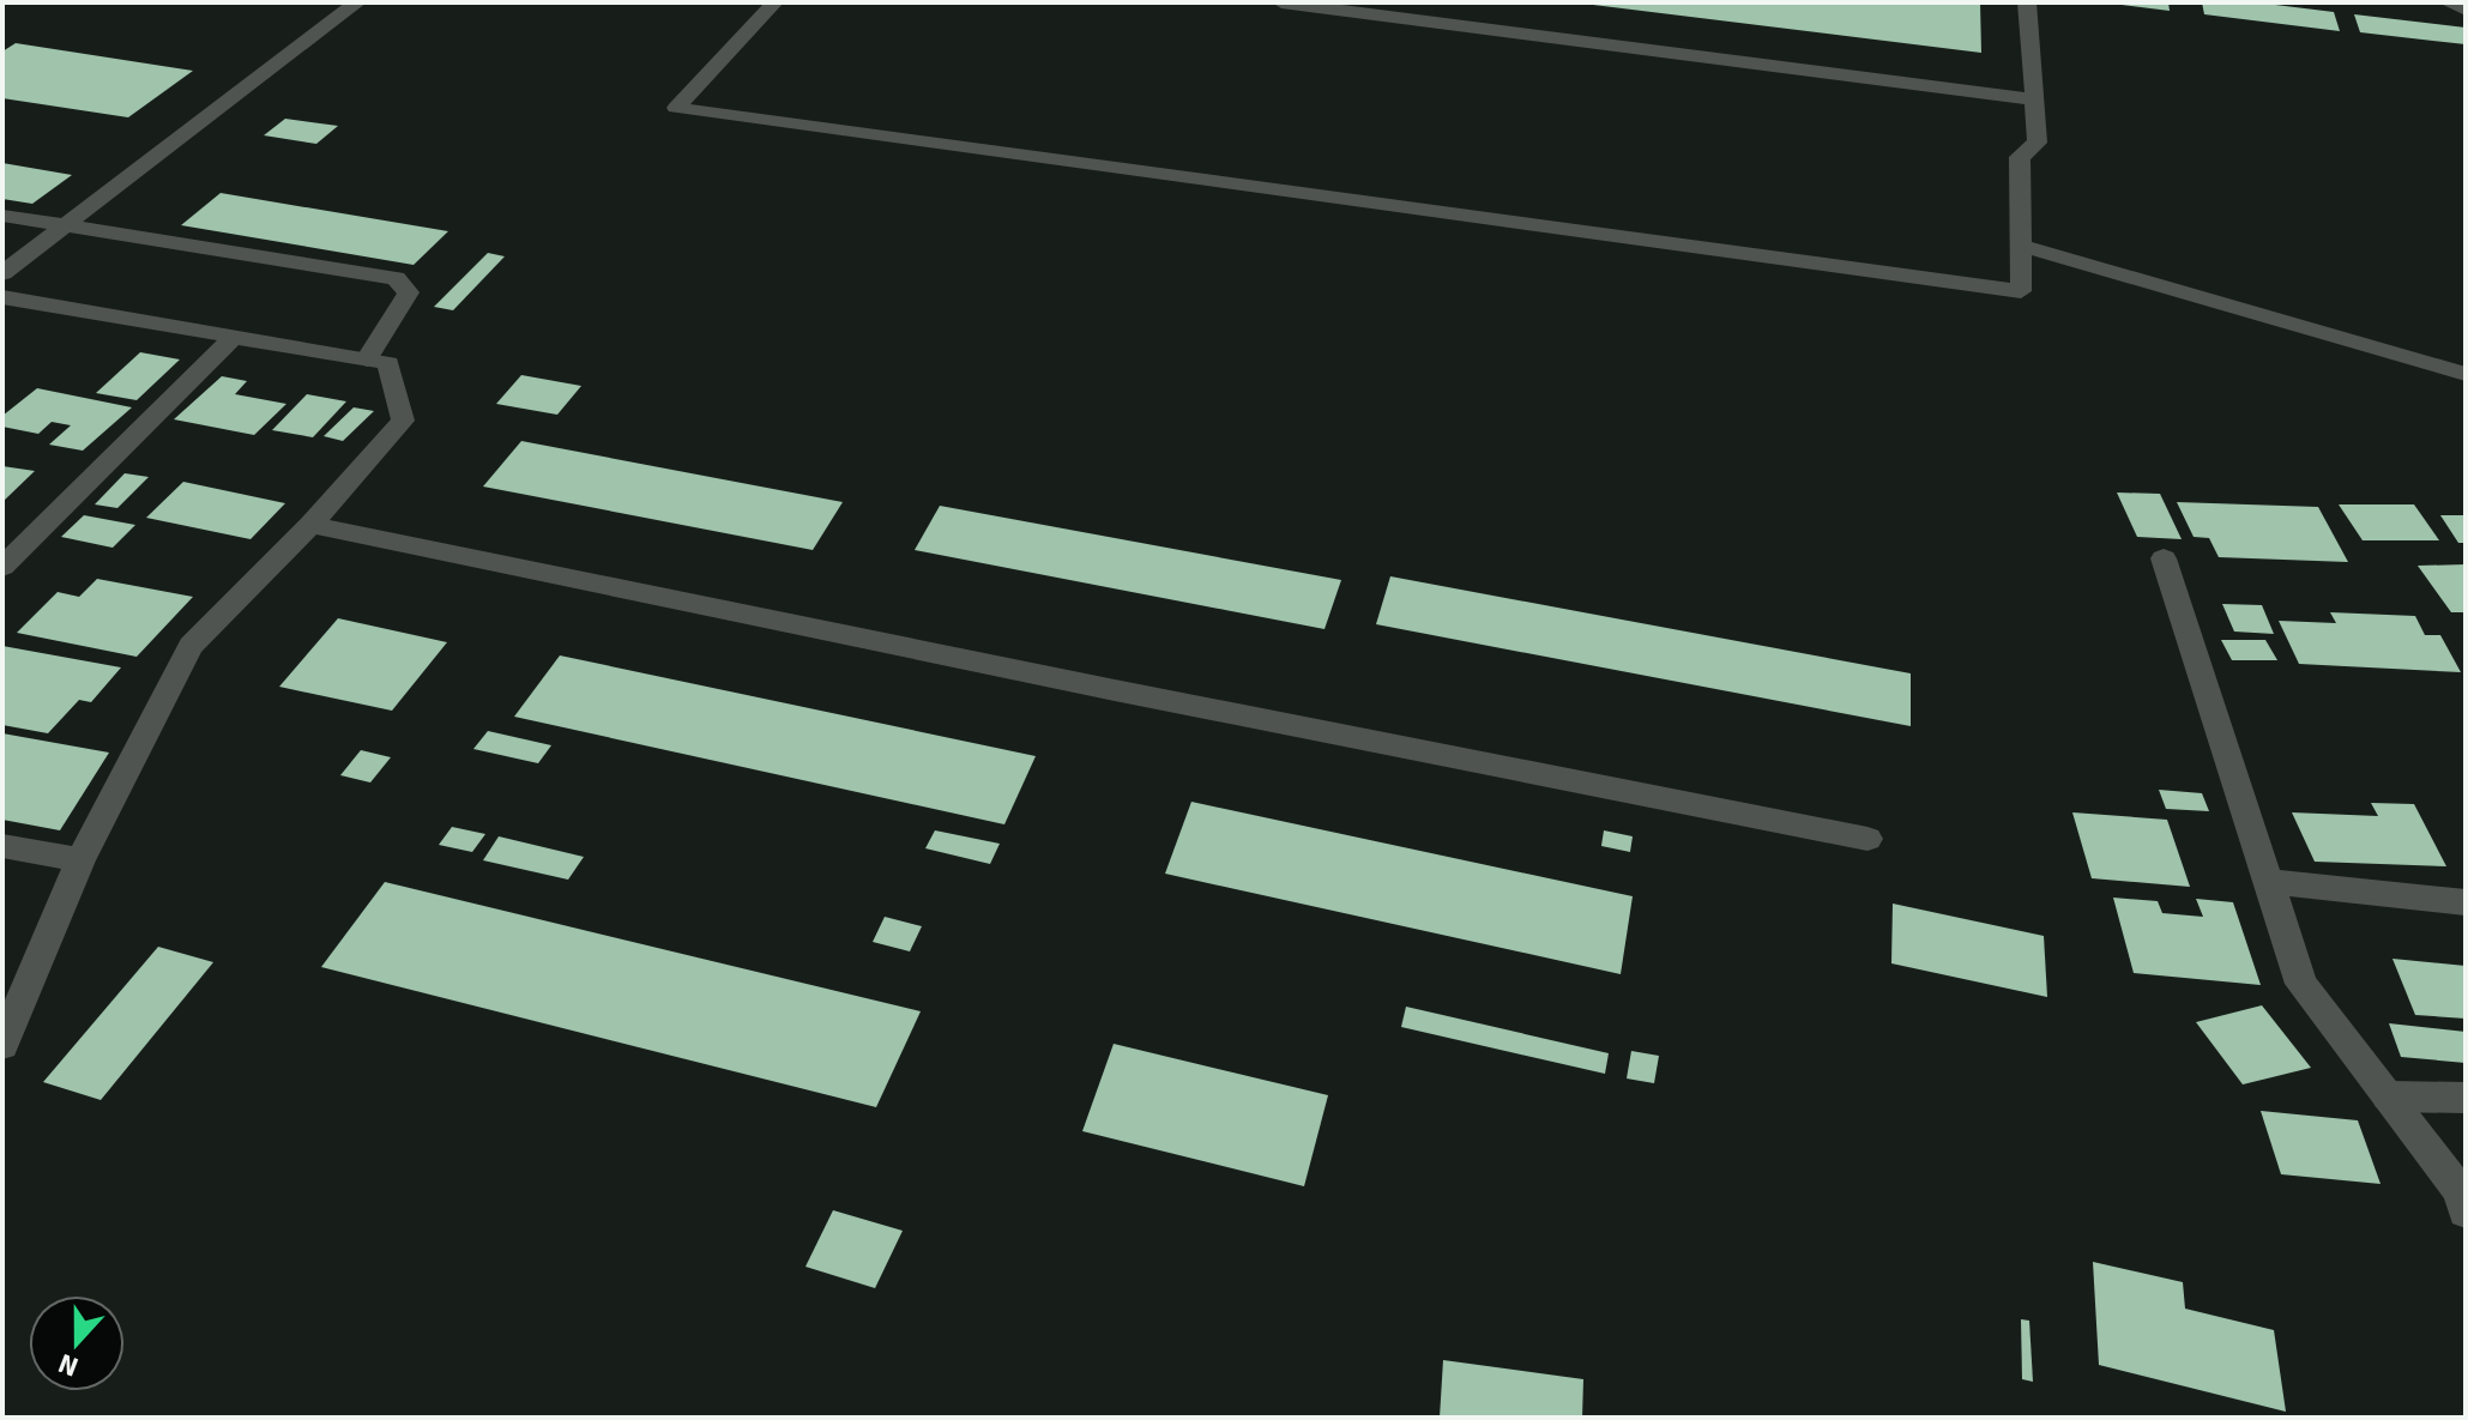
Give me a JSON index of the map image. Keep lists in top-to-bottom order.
{
  "north": "bottom"
}
